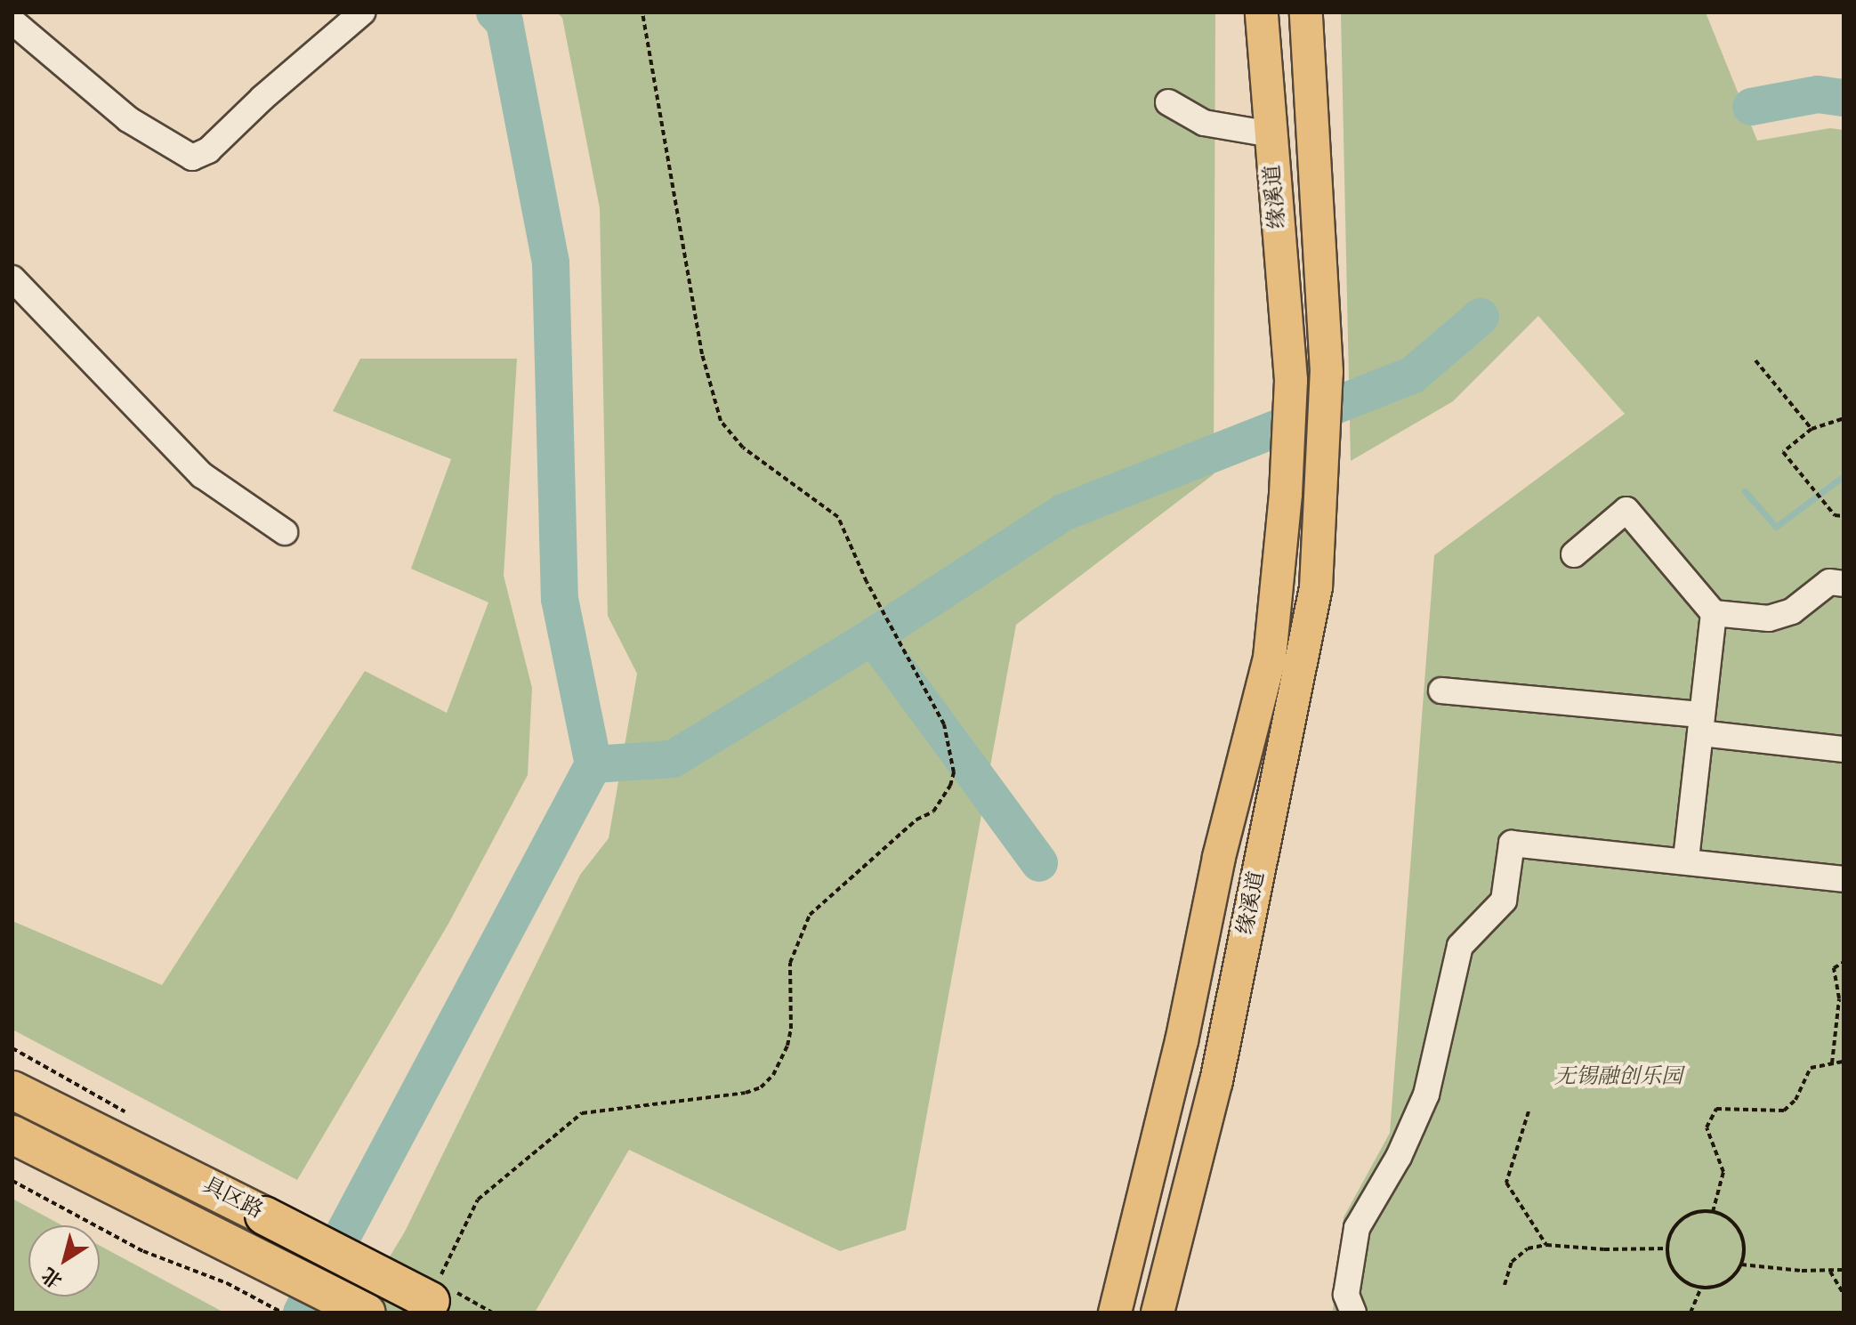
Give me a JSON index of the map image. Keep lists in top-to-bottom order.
{
  "streets": {
    "highway": ["具区路"],
    "main road": ["缘溪道"]
  },
  "parks": ["无锡融创乐园"],
  "north": "bottom left"
}
